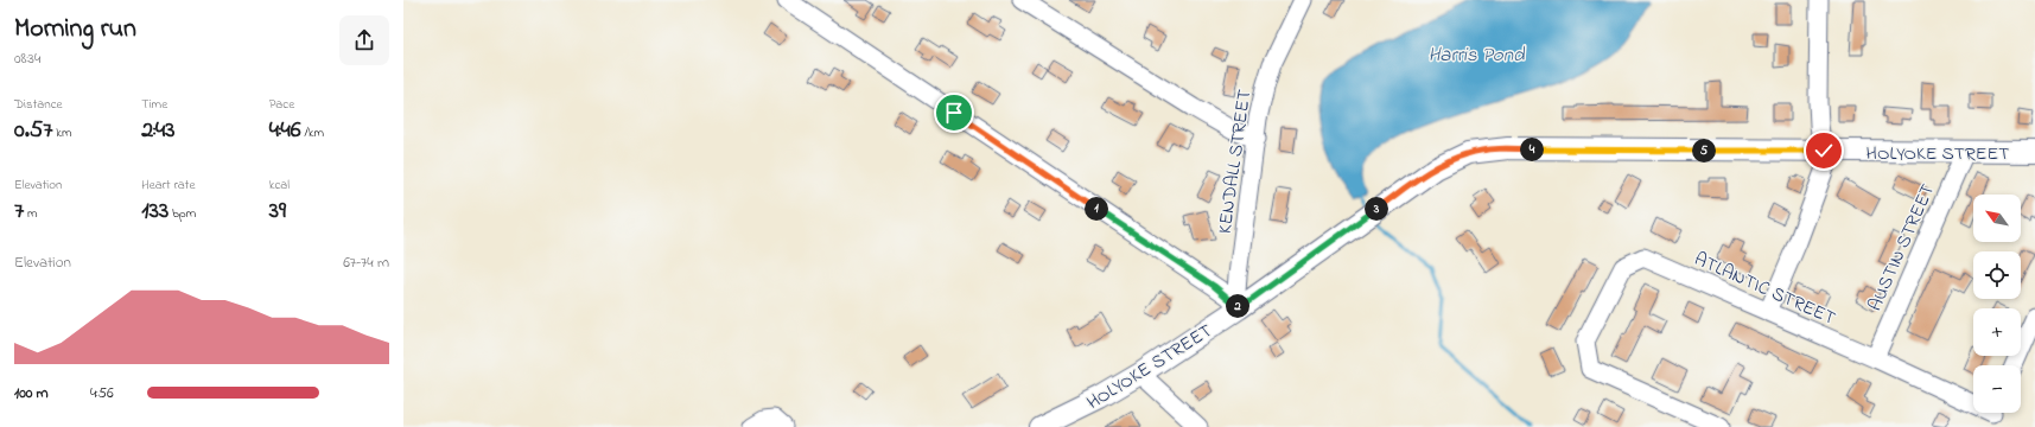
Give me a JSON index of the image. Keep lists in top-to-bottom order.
{
  "streets": {
    "main road": ["HOLYOKE STREET"],
    "street": ["KENDALL STREET", "AUSTIN STREET", "ATLANTIC STREET"]
  },
  "crossings": [
    ["HOLYOKE STREET", "KENDALL STREET"],
    ["HOLYOKE STREET", "AUSTIN STREET"],
    ["AUSTIN STREET", "ATLANTIC STREET"]
  ],
  "water": ["Harris Pond"],
  "north": "top left",
  "page": {
    "heading": ["Morning run", "08:34"],
    "stats": [
      ["Distance", "0.57 km"],
      ["Time", "2:43"],
      ["Pace", "4:46 /km"],
      ["Elevation", "7 m"],
      ["Heart rate", "133 bpm"],
      ["kcal", "39"]
    ],
    "pins": [
      "4",
      "5",
      "1",
      "3",
      "2"
    ],
    "map_buttons": ["+", "−"],
    "chart": ["Elevation", "67–74 m"],
    "list": [
      {
        "name": "100 m",
        "note": "4:56"
      }
    ]
  }
}
